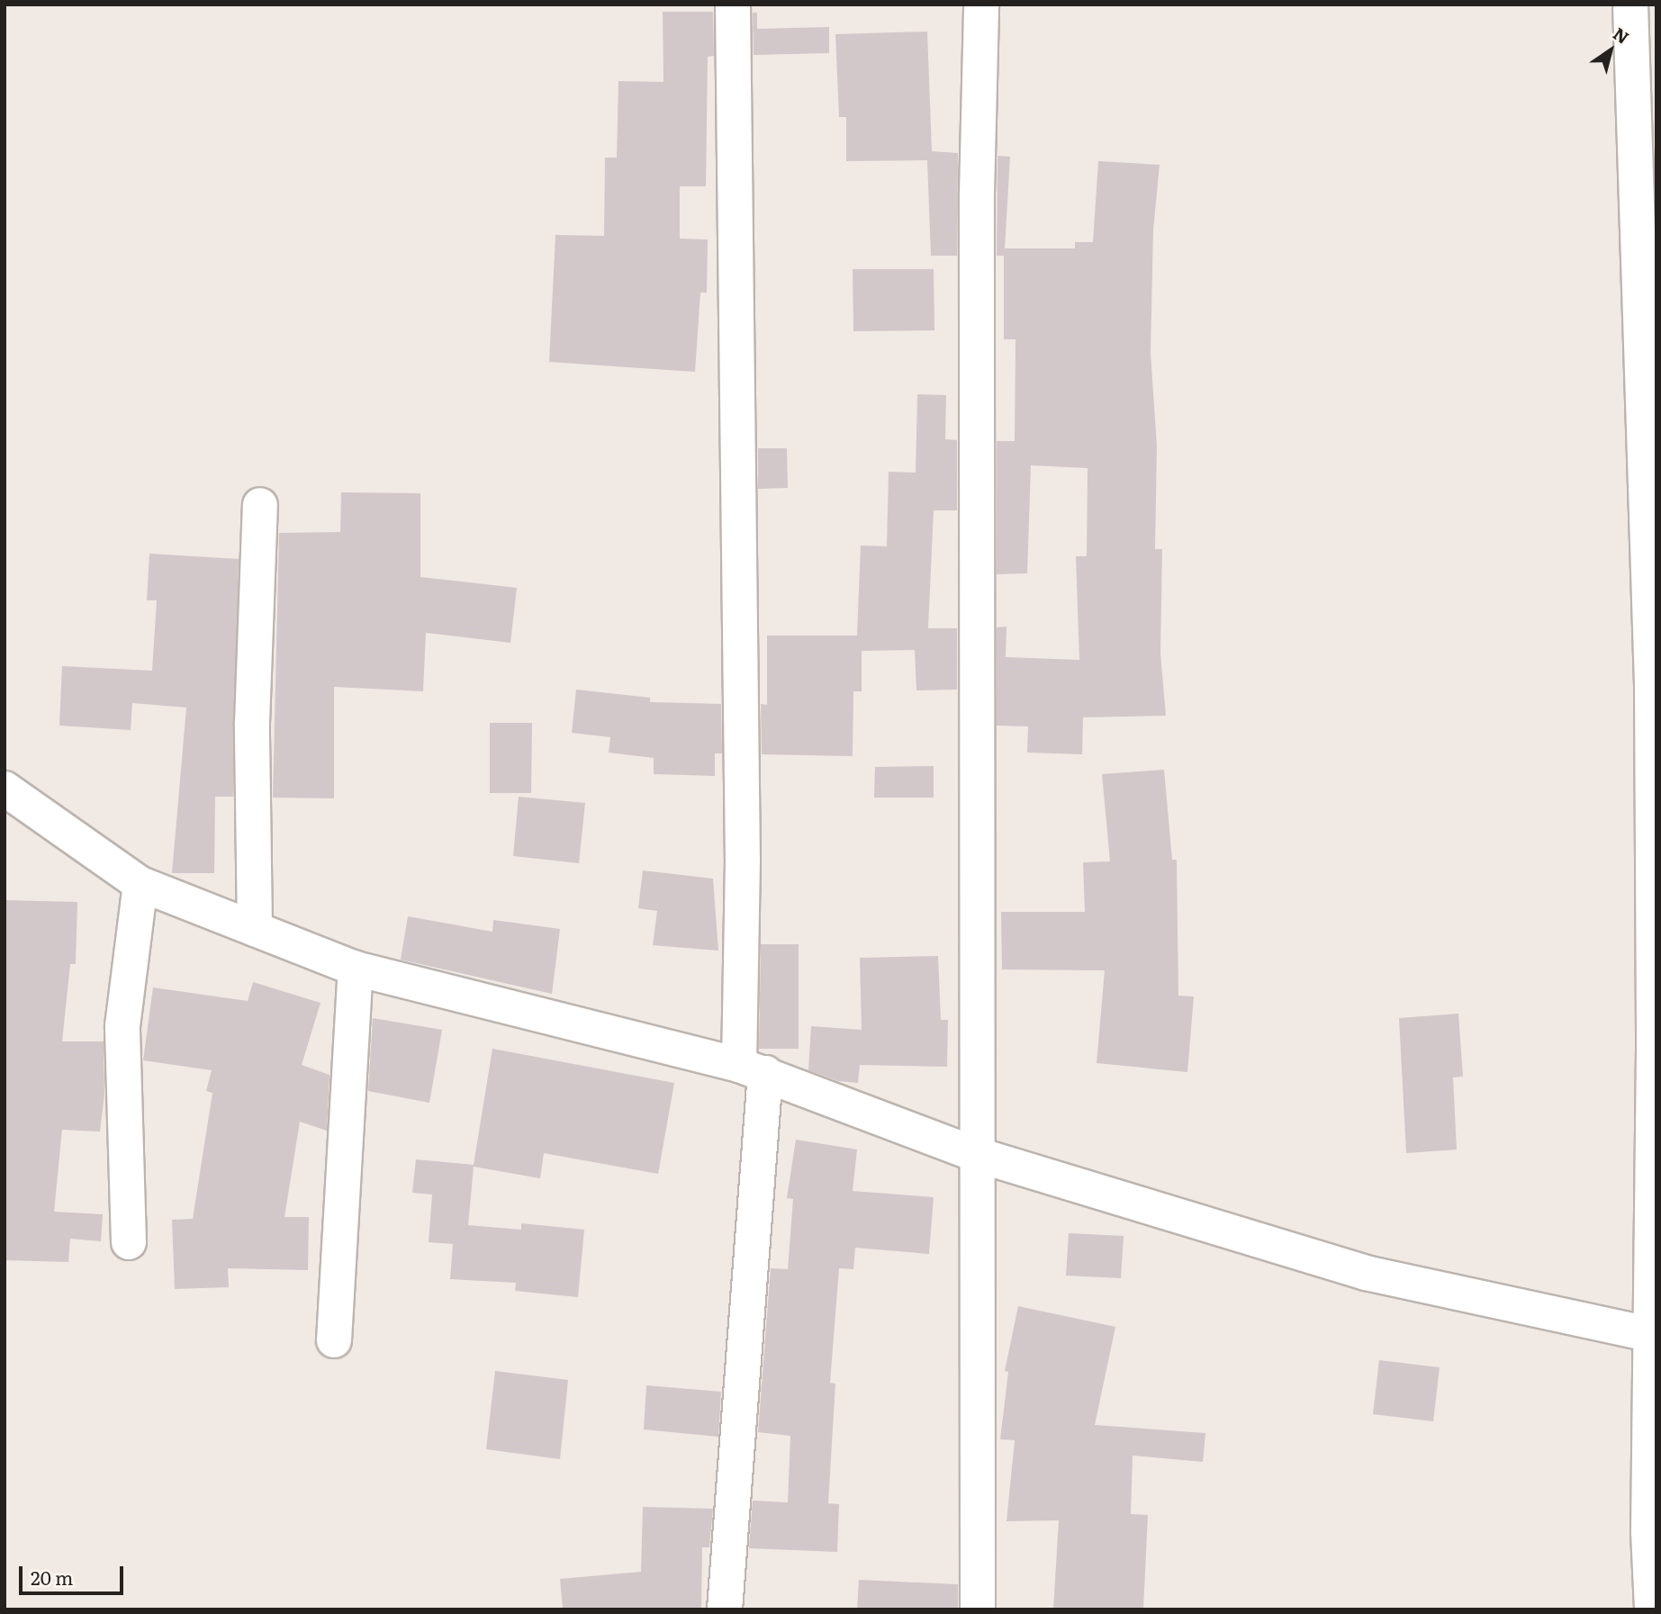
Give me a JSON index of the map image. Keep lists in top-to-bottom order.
{
  "scale_bar": "20 m",
  "north": "top right"
}
